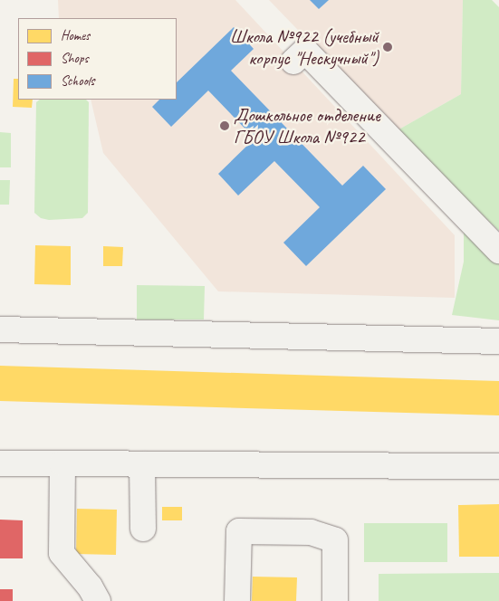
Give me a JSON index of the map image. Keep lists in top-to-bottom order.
{
  "places": ["Школа №922 (учебный корпус \"Нескучный\")", "Дошкольное отделение ГБОУ Школа №922"],
  "legend": ["Homes", "Shops", "Schools"]
}
